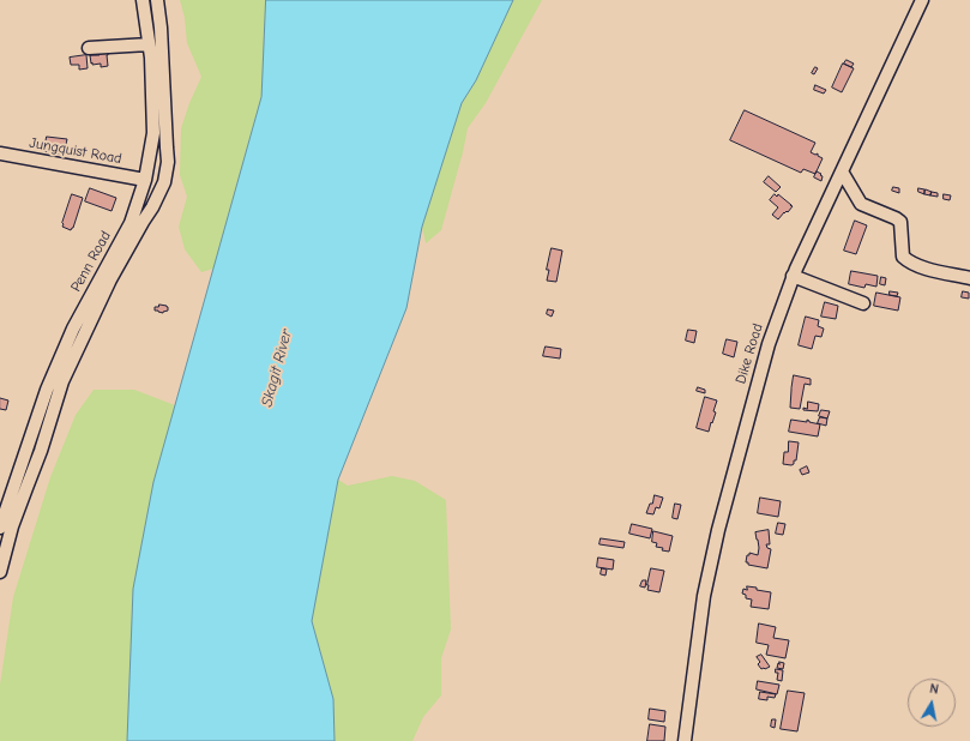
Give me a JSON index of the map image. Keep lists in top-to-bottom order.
{
  "streets": {
    "street": ["Jungquist Road", "Penn Road", "Dike Road"]
  },
  "crossings": [
    ["Jungquist Road", "Penn Road"]
  ],
  "water": ["Skagit River"],
  "north": "top"
}
